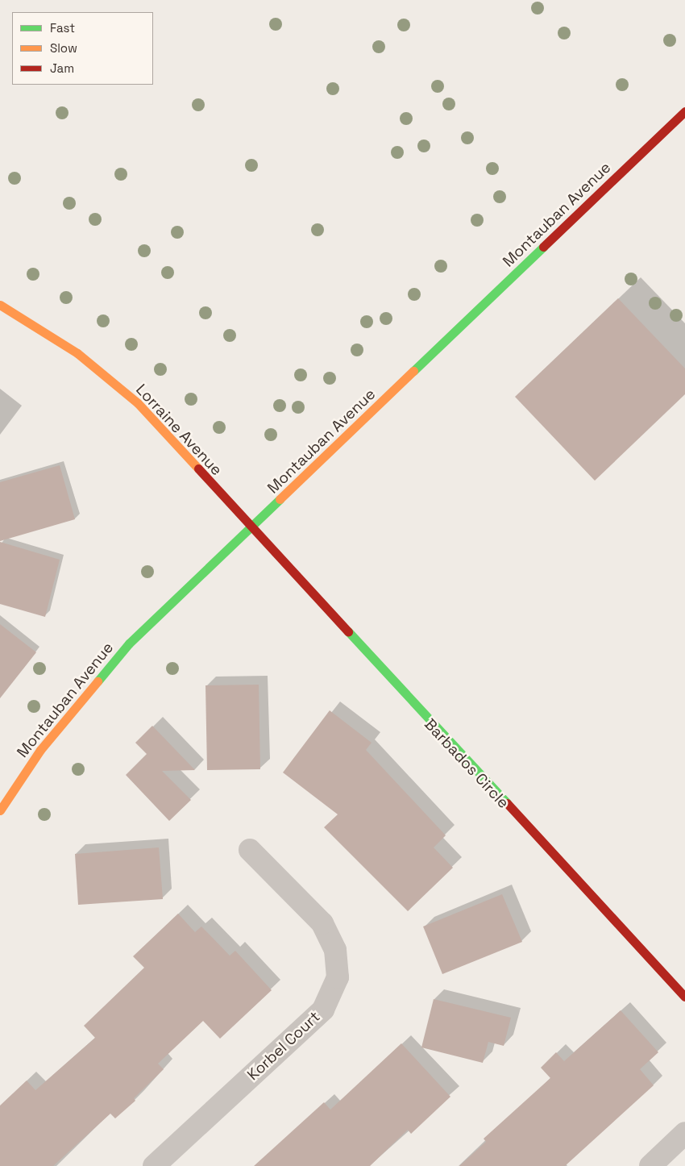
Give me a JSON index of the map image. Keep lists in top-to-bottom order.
{
  "streets": {
    "street": [
      "Montauban Avenue",
      "Lorraine Avenue",
      "Barbados Circle",
      "Korbel Court"
    ]
  },
  "crossings": [
    ["Montauban Avenue", "Lorraine Avenue"],
    ["Montauban Avenue", "Barbados Circle"],
    ["Lorraine Avenue", "Barbados Circle"]
  ],
  "legend": ["Fast", "Slow", "Jam"]
}
